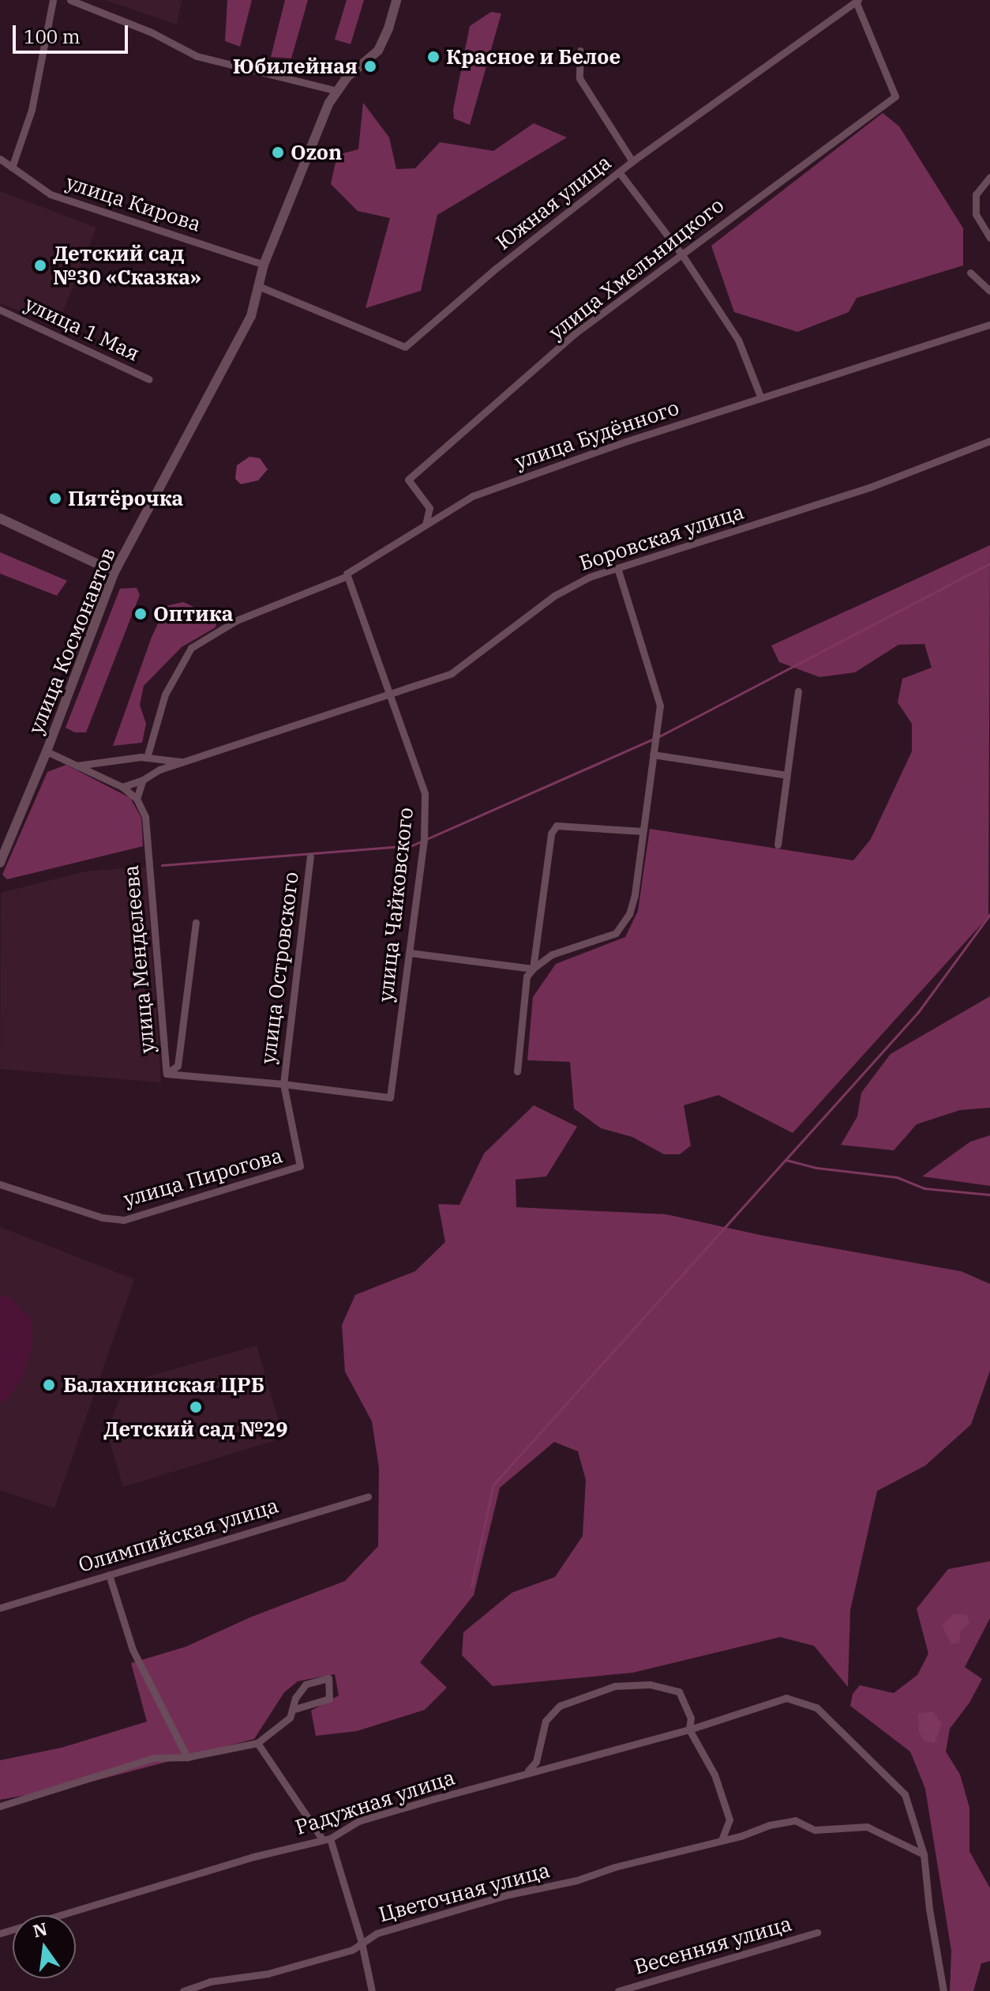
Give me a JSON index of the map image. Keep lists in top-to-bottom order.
{
  "streets": {
    "street": [
      "Южная улица",
      "улица Кирова",
      "улица Хмельницкого",
      "улица 1 Мая",
      "улица Будённого",
      "Боровская улица",
      "улица Космонавтов",
      "улица Чайковского",
      "улица Менделеева",
      "улица Островского",
      "улица Пирогова",
      "Олимпийская улица",
      "Радужная улица",
      "Цветочная улица",
      "Весенняя улица"
    ]
  },
  "crossings": [
    ["Южная улица", "улица Хмельницкого"],
    ["Южная улица", "улица Космонавтов"],
    ["улица Кирова", "улица Космонавтов"],
    ["улица Хмельницкого", "улица Будённого"],
    ["улица Будённого", "Боровская улица"],
    ["улица Будённого", "улица Чайковского"],
    ["Боровская улица", "улица Чайковского"],
    ["улица Чайковского", "улица Островского"],
    ["улица Чайковского", "улица Пирогова"],
    ["улица Островского", "улица Пирогова"],
    ["Радужная улица", "Цветочная улица"]
  ],
  "places": [
    "Красное и Белое",
    "Юбилейная",
    "Ozon",
    "Детский сад №30 «Сказка»",
    "Пятёрочка",
    "Оптика",
    "Балахнинская ЦРБ",
    "Детский сад №29"
  ],
  "scale_bar": "100 m",
  "north": "top"
}
